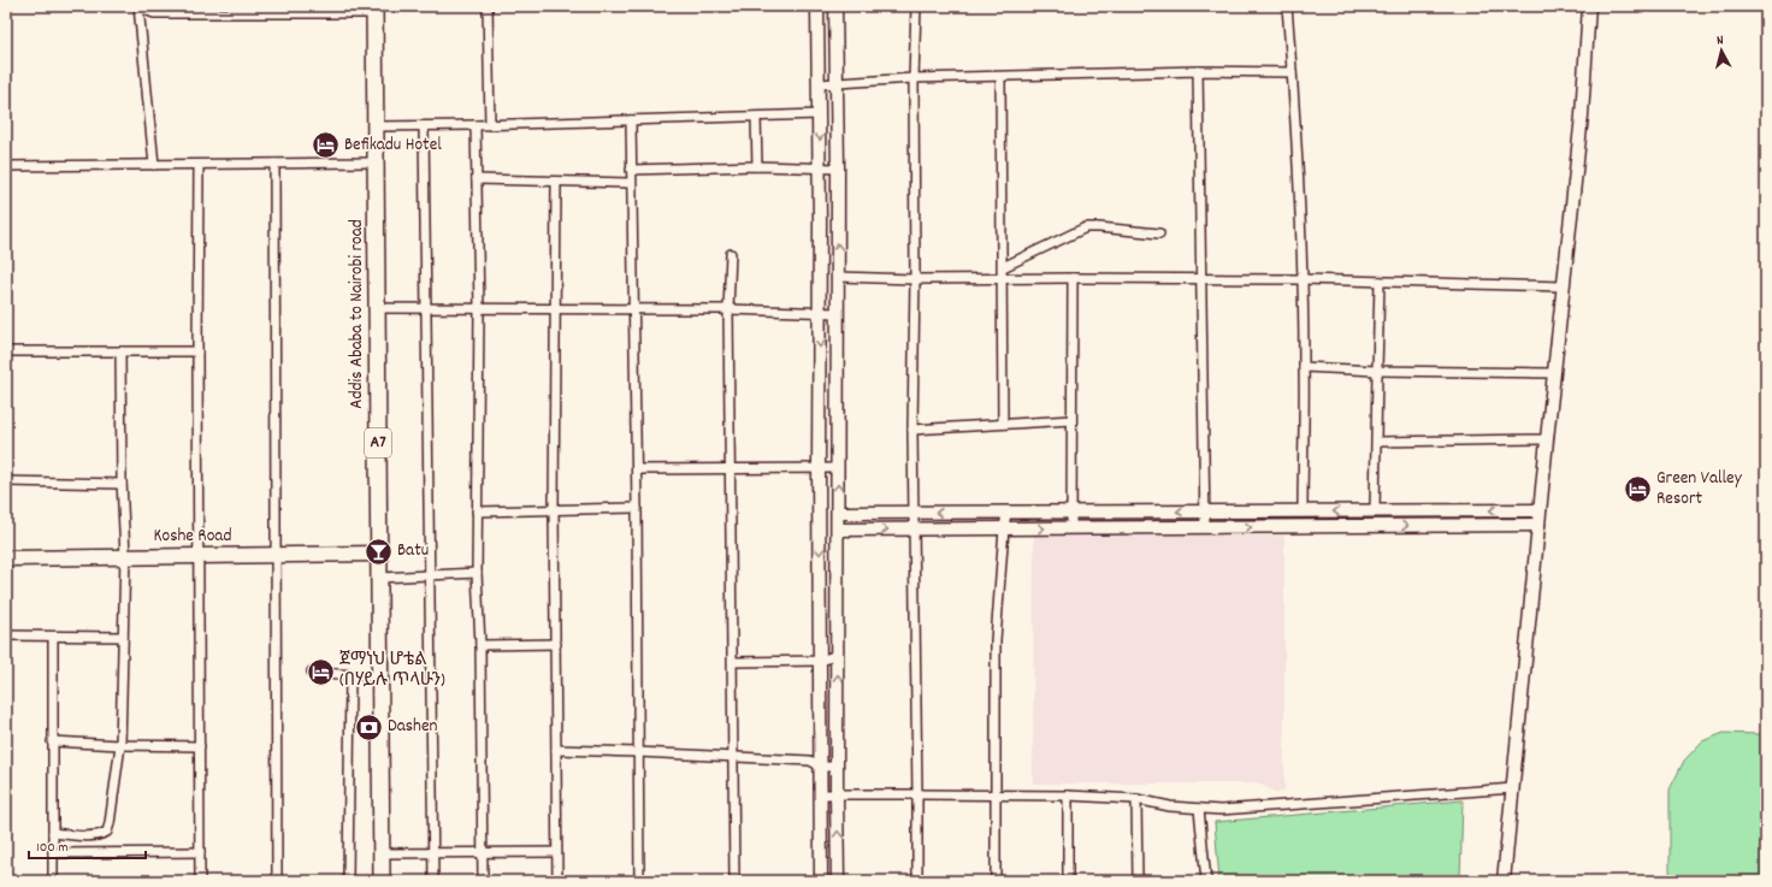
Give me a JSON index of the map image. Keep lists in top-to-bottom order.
{
  "streets": {
    "highway": ["Addis Ababa to Nairobi road", "A7"],
    "main road": ["Koshe Road"]
  },
  "crossings": [
    ["Addis Ababa to Nairobi road", "Koshe Road"]
  ],
  "places": {
    "hotel": ["Befikadu Hotel", "Green Valley Resort", "ጀማነህ ሆቴል (በሃይሉ ጥላሁን)"],
    "bar": ["Batu"],
    "bank": ["Dashen"]
  },
  "scale_bar": "100 m",
  "north": "top"
}
